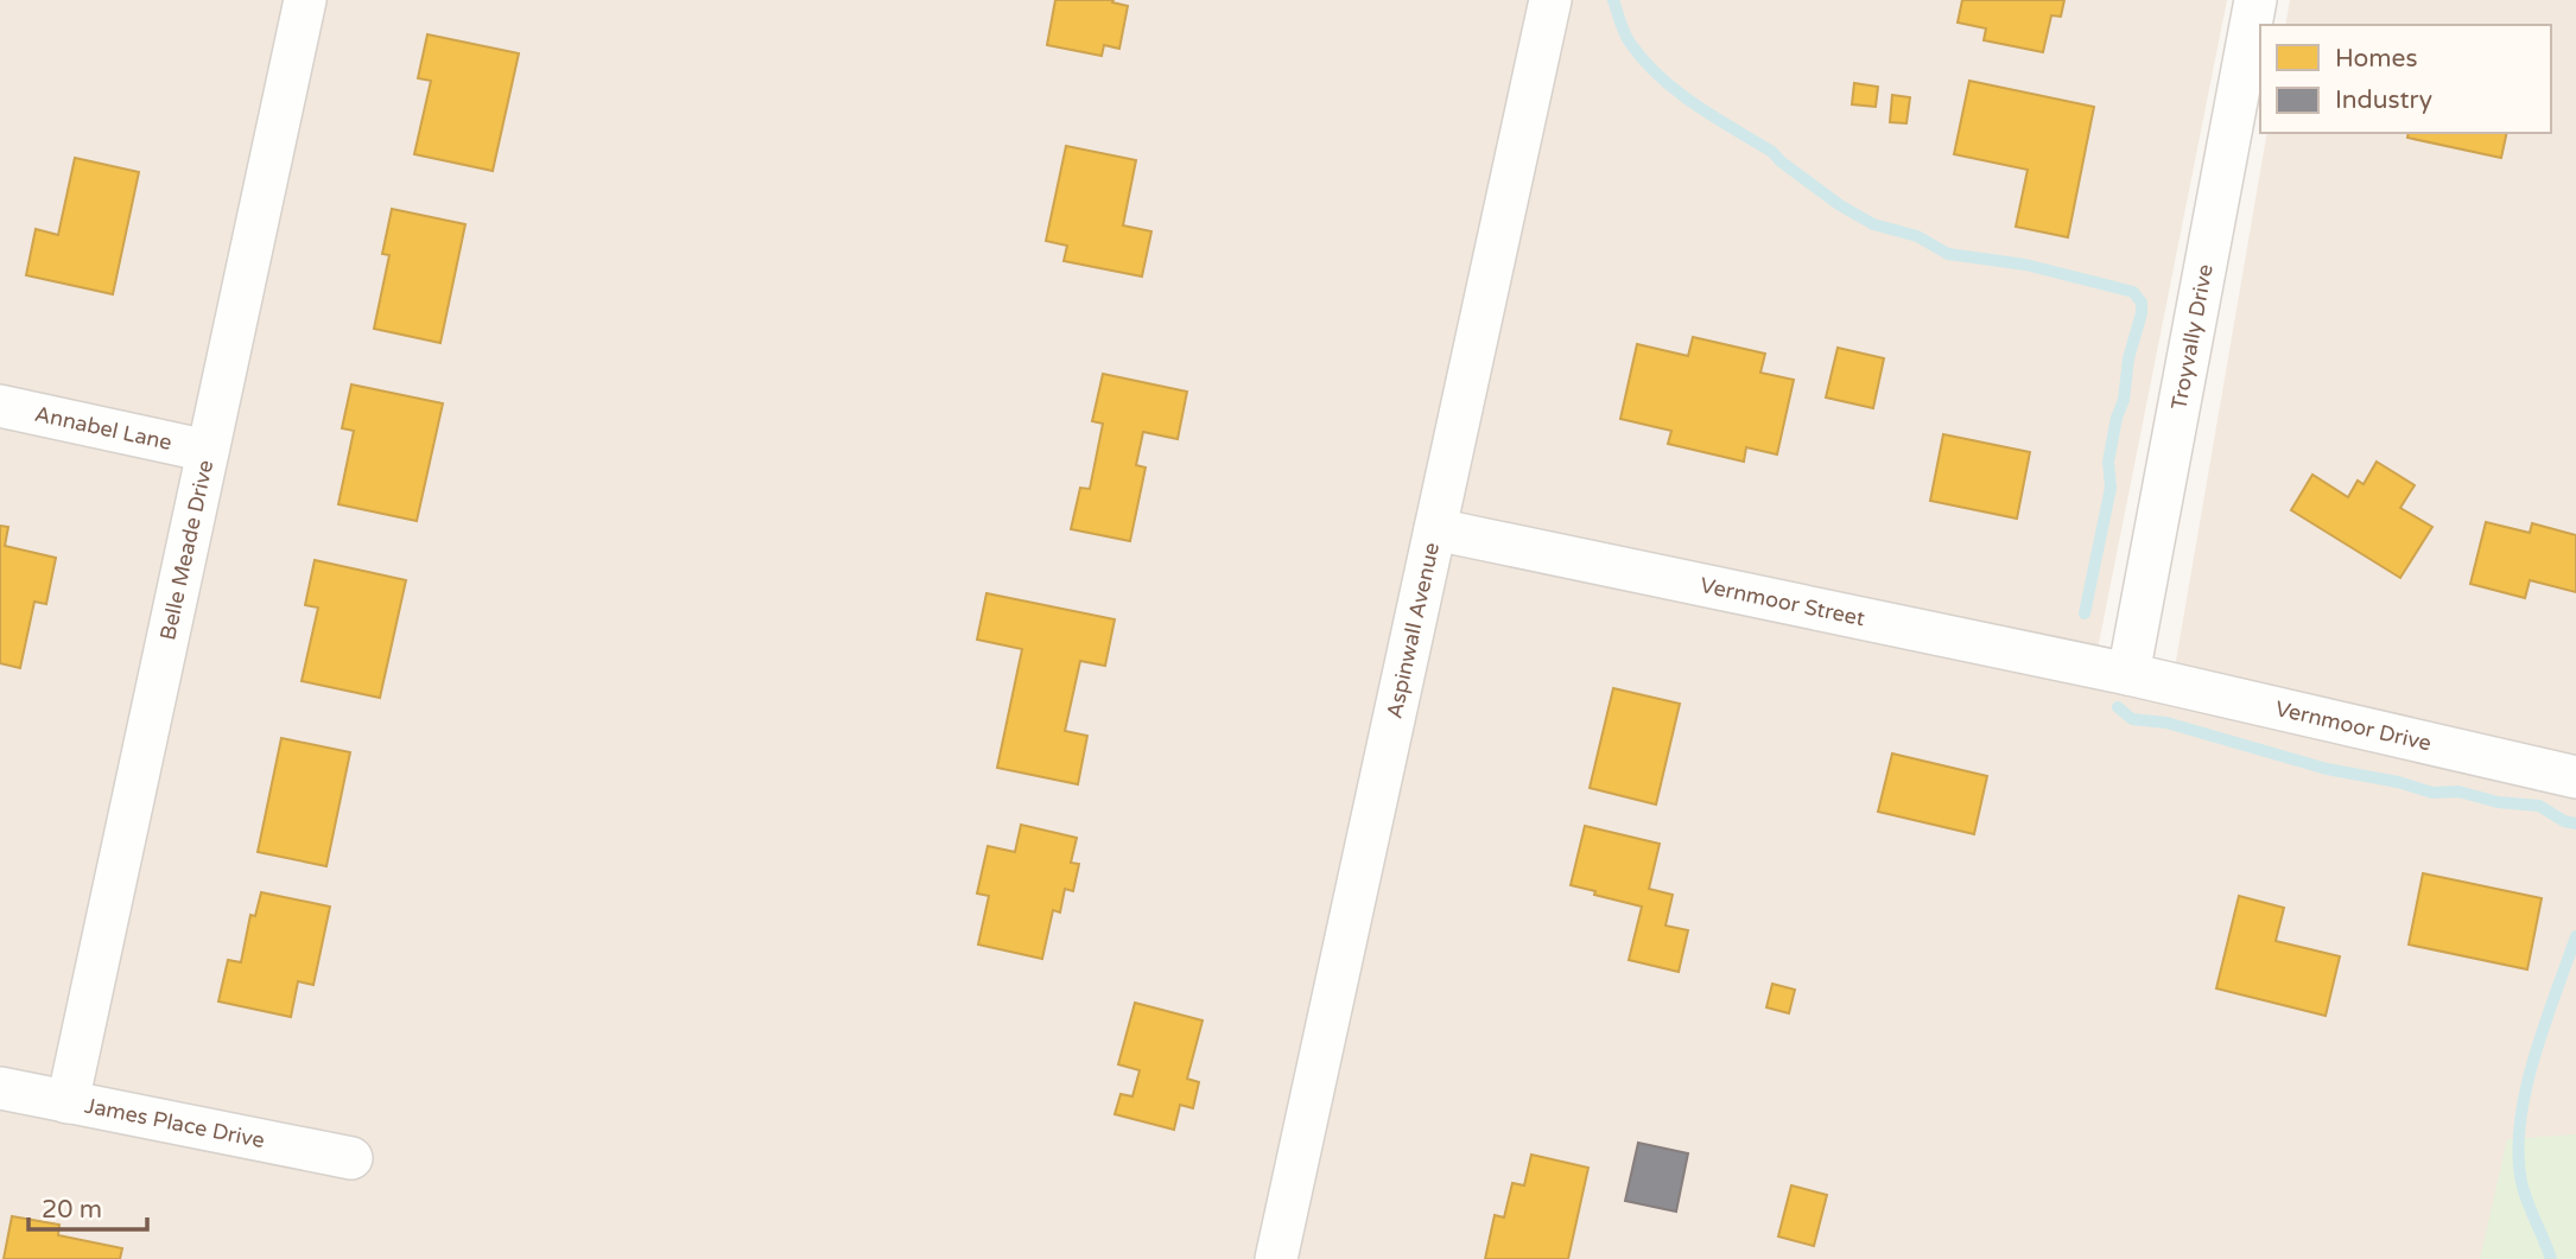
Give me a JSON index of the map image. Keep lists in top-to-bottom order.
{
  "streets": {
    "street": [
      "Troyvally Drive",
      "Annabel Lane",
      "Belle Meade Drive",
      "Vernmoor Street",
      "Aspinwall Avenue",
      "Vernmoor Drive",
      "James Place Drive"
    ]
  },
  "crossings": [
    ["Troyvally Drive", "Vernmoor Street"],
    ["Troyvally Drive", "Vernmoor Drive"],
    ["Annabel Lane", "Belle Meade Drive"],
    ["Belle Meade Drive", "James Place Drive"],
    ["Vernmoor Street", "Aspinwall Avenue"],
    ["Vernmoor Street", "Vernmoor Drive"]
  ],
  "legend": ["Homes", "Industry"],
  "scale_bar": "20 m"
}
